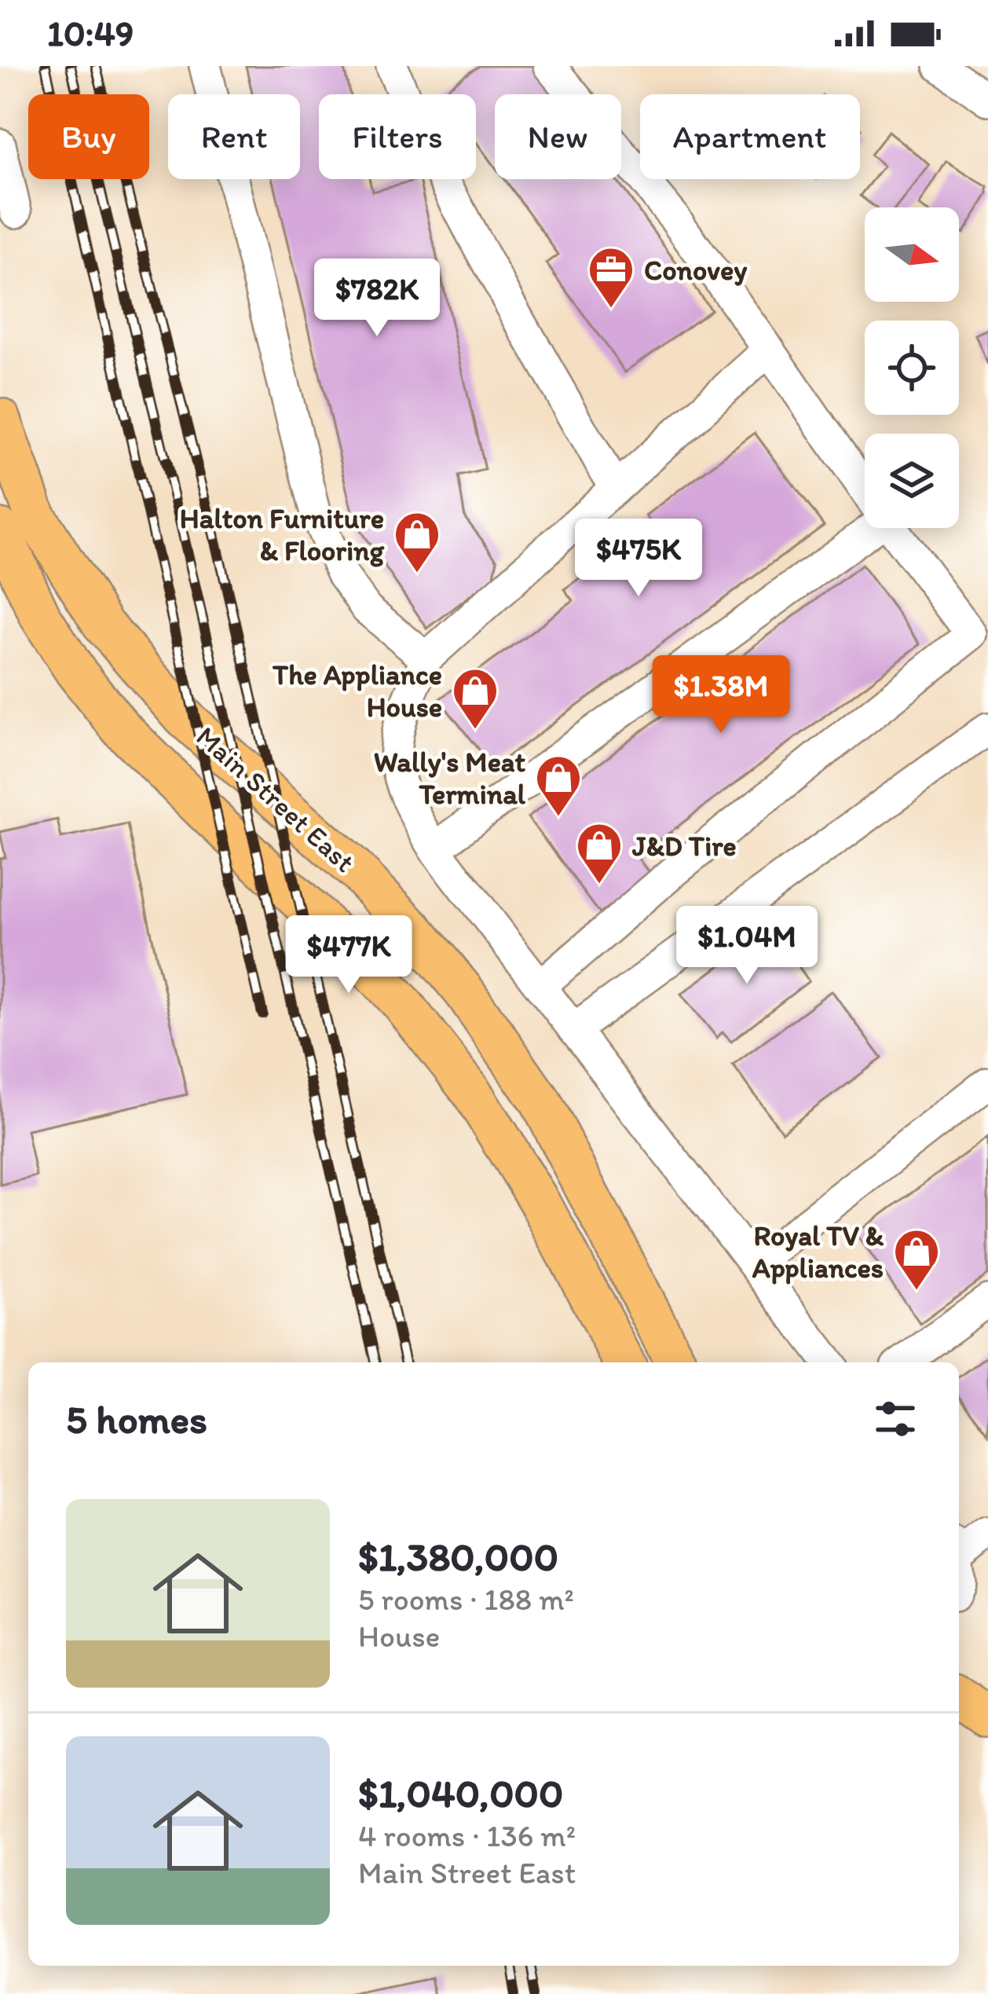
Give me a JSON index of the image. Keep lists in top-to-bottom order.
{
  "streets": {
    "main road": ["Main Street East"]
  },
  "places": {
    "office": ["Conovey"],
    "shop": [
      "Halton Furniture & Flooring",
      "The Appliance House",
      "Wally's Meat Terminal",
      "J&D Tire",
      "Royal TV & Appliances"
    ]
  },
  "north": "right",
  "page": {
    "status": "10:49",
    "chip": [
      "Buy",
      "Rent",
      "Filters",
      "New",
      "Apartment"
    ],
    "price": [
      "$782K",
      "$475K",
      "$1.38M",
      "$1.04M",
      "$477K"
    ],
    "heading": "5 homes",
    "list": [
      {
        "name": "$1,380,000",
        "note": "5 rooms · 188 m² · House"
      },
      {
        "name": "$1,040,000",
        "note": "4 rooms · 136 m² · Main Street East"
      }
    ]
  }
}
